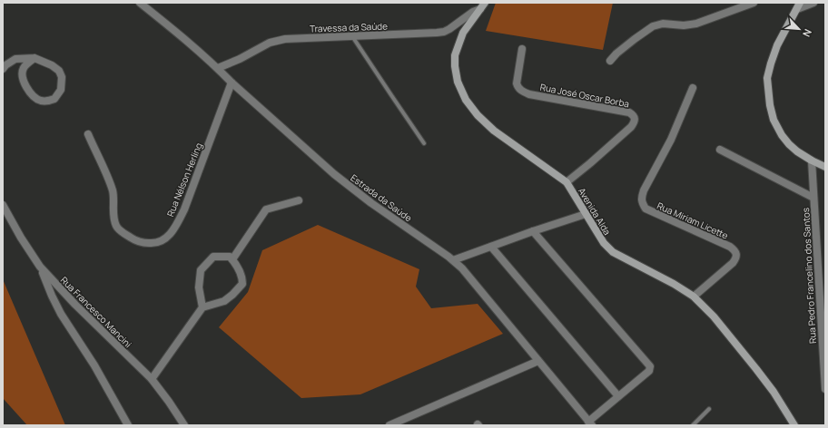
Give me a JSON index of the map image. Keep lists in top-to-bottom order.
{
  "streets": {
    "street": [
      "Travessa da Saúde",
      "Rua José Oscar Borba",
      "Rua Nélson Herling",
      "Estrada da Saúde",
      "Avenida Alda",
      "Rua Miriam Licette",
      "Rua Pedro Francelino dos Santos",
      "Rua Francesco Mancini"
    ]
  },
  "crossings": [
    ["Travessa da Saúde", "Estrada da Saúde"],
    ["Travessa da Saúde", "Avenida Alda"],
    ["Rua José Oscar Borba", "Avenida Alda"],
    ["Rua Nélson Herling", "Estrada da Saúde"],
    ["Avenida Alda", "Rua Miriam Licette"]
  ],
  "north": "bottom right"
}
